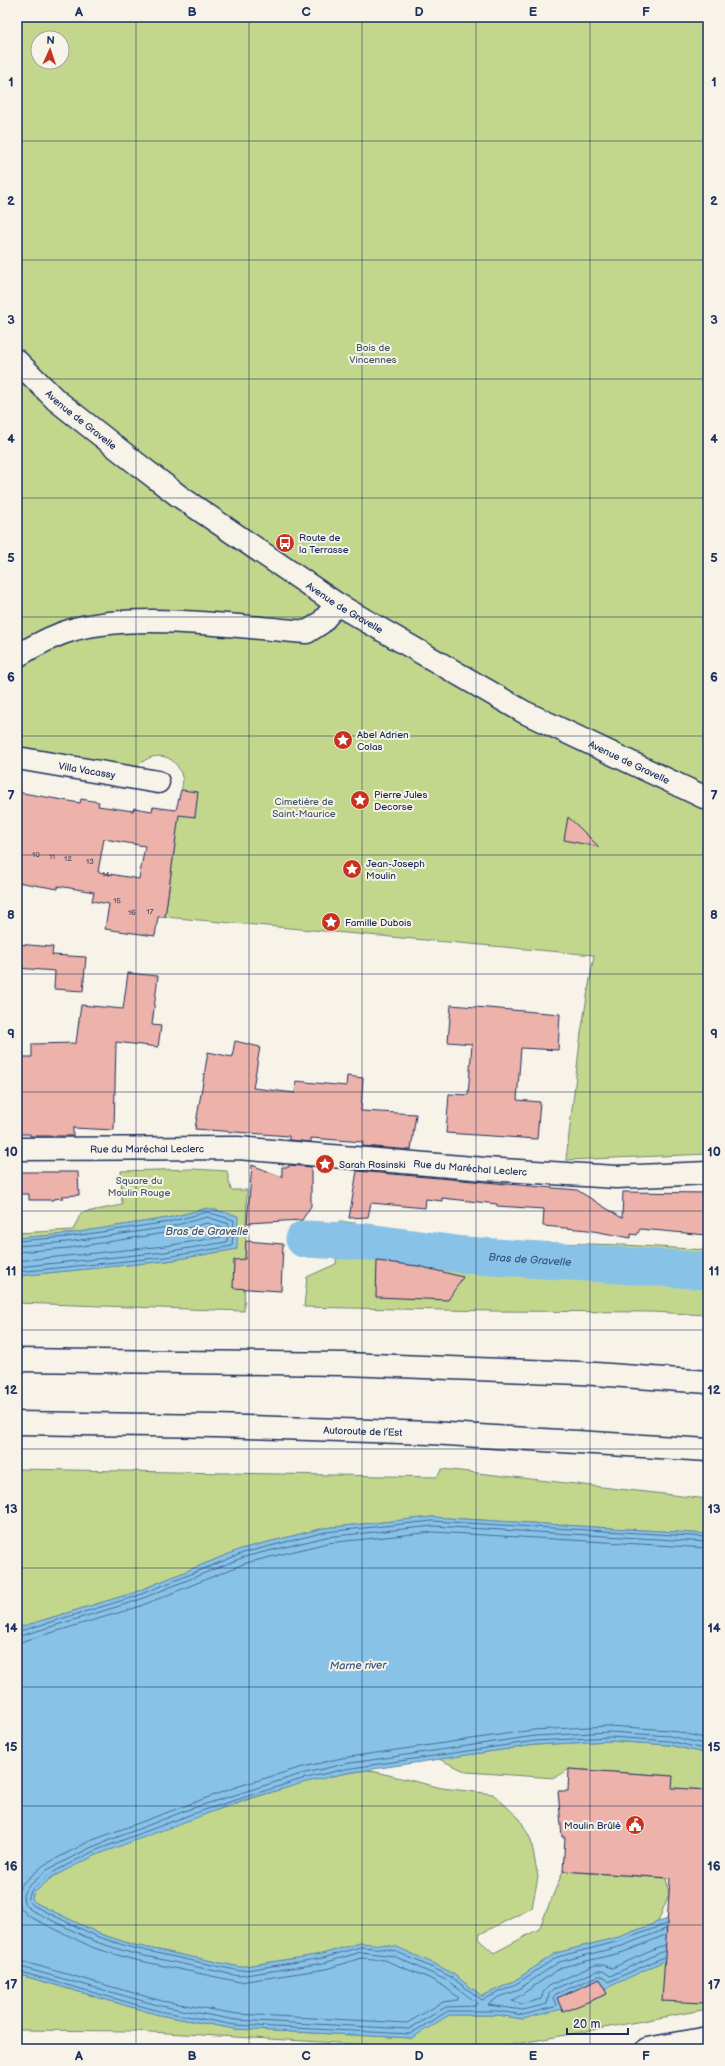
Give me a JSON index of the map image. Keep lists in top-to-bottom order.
{
  "streets": {
    "main road": [
      "Avenue de Gravelle",
      "Villa Vacassy",
      "Rue du Maréchal Leclerc",
      "Autoroute de l’Est"
    ]
  },
  "water": ["Bras de Gravelle", "Marne river"],
  "parks": ["Bois de Vincennes", "Cimetière de Saint-Maurice", "Square du Moulin Rouge"],
  "places": {
    "bus stop": ["Route de la Terrasse"],
    "place": [
      "Abel Adrien Colas",
      "Pierre Jules Decorse",
      "Jean-Joseph Moulin",
      "Famille Dubois",
      "Sarah Rosinski"
    ],
    "public building": ["Moulin Brûlé"]
  },
  "house_numbers": [
    "10",
    "11",
    "12",
    "13",
    "14",
    "15",
    "17",
    "16"
  ],
  "scale_bar": "20 m",
  "north": "top",
  "grid": {
    "columns": [
      "A",
      "B",
      "C",
      "D",
      "E",
      "F"
    ],
    "rows": [
      "1",
      "2",
      "3",
      "4",
      "5",
      "6",
      "7",
      "8",
      "9",
      "10",
      "11",
      "12",
      "13",
      "14",
      "15",
      "16",
      "17"
    ]
  }
}
